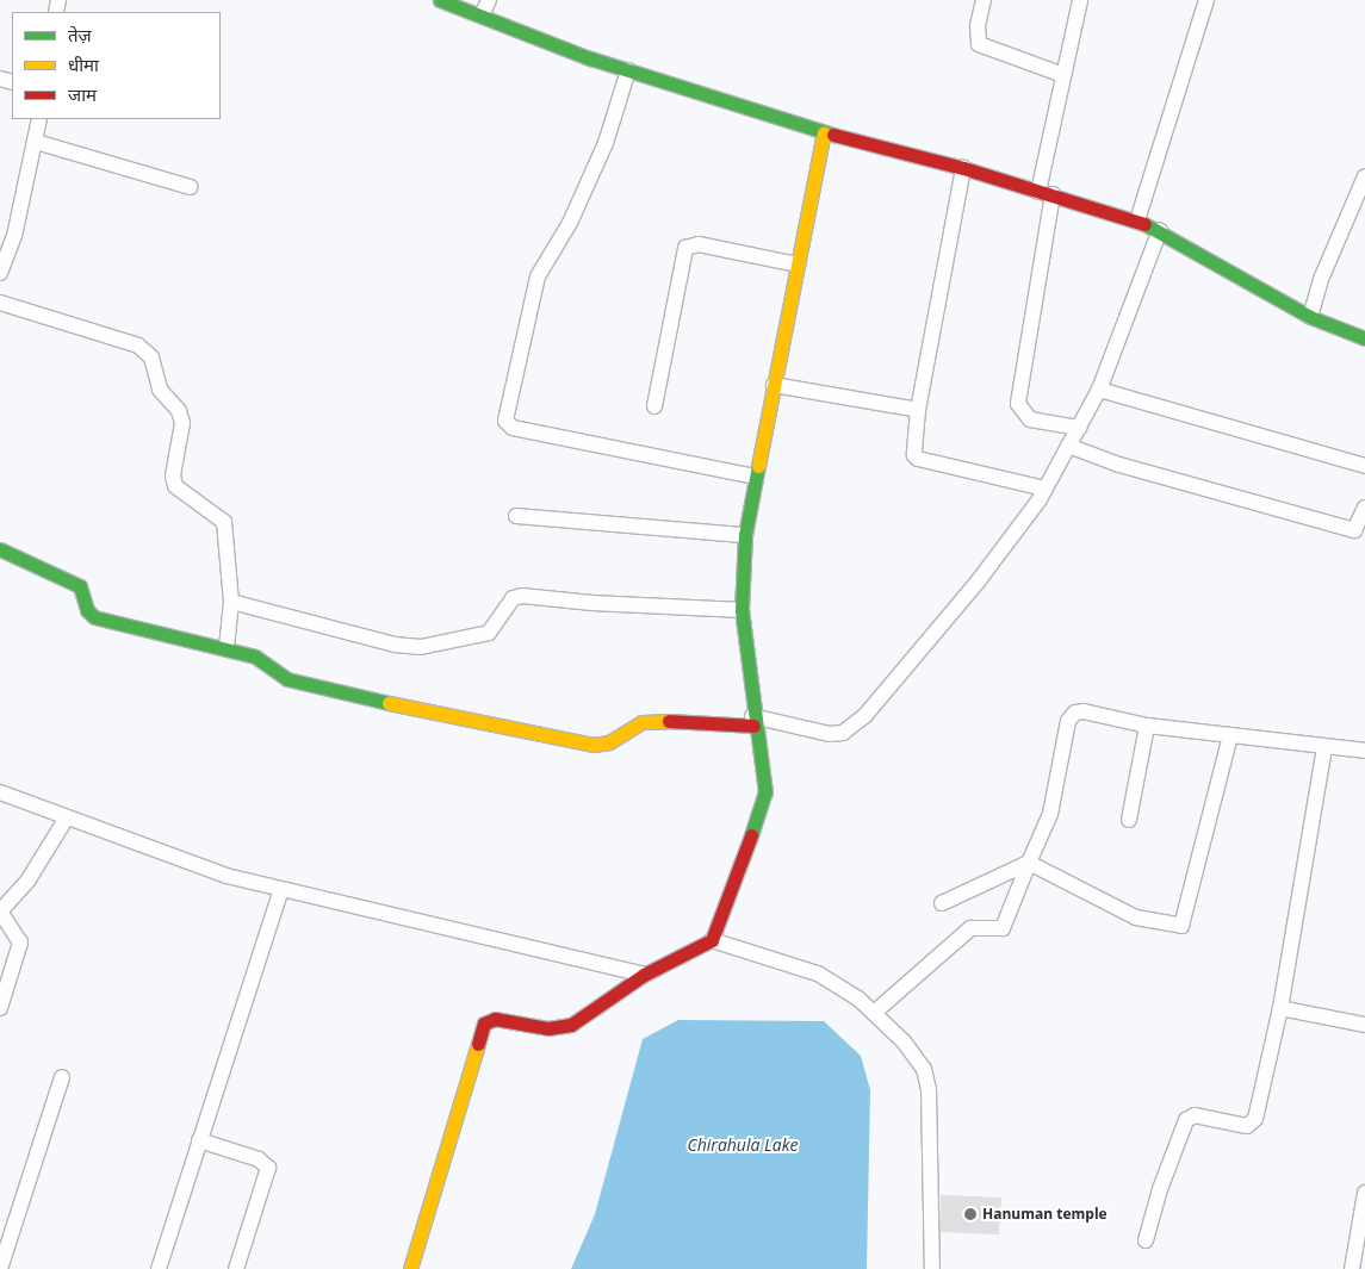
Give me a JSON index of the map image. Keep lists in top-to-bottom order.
{
  "water": ["Chirahula Lake"],
  "places": ["Hanuman temple"],
  "legend": ["तेज़", "धीमा", "जाम"]
}
